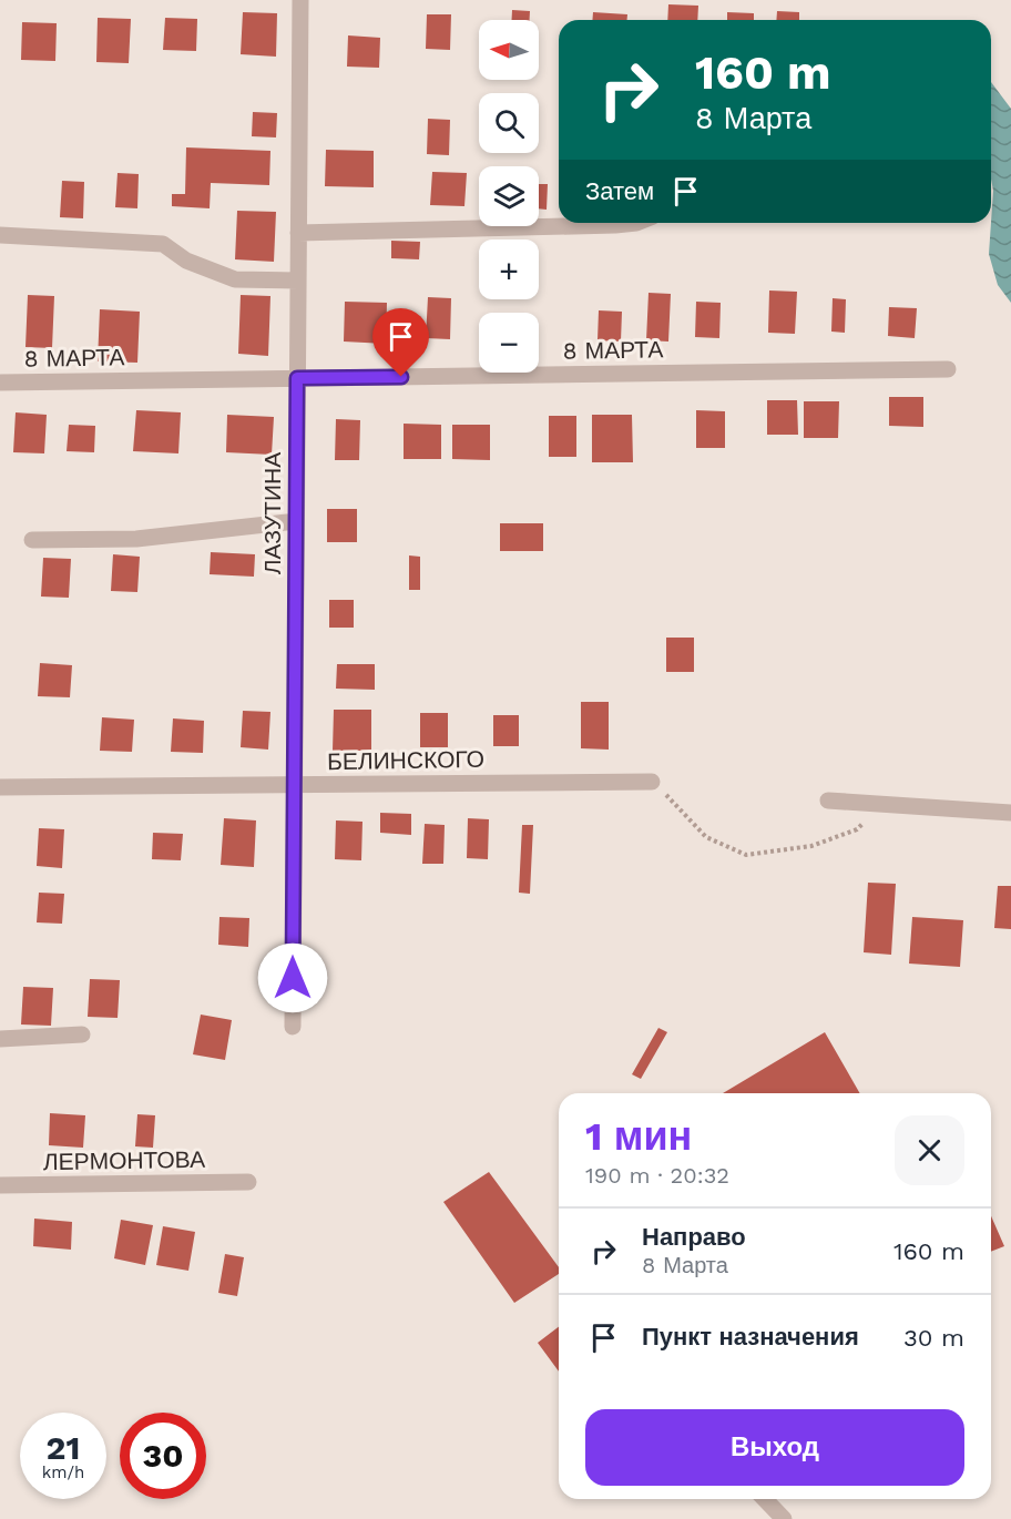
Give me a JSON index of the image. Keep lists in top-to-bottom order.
{
  "streets": {
    "street": [
      "8 МАРТА",
      "ЛАЗУТИНА",
      "БЕЛИНСКОГО",
      "ЛЕРМОНТОВА"
    ]
  },
  "crossings": [
    ["8 МАРТА", "ЛАЗУТИНА"],
    ["ЛАЗУТИНА", "БЕЛИНСКОГО"]
  ],
  "north": "left",
  "page": {
    "map_buttons": ["+", "−"],
    "turn": ["160 m", "8 Марта"],
    "then": "Затем",
    "heading": ["1 мин", "190 m · 20:32"],
    "list": [
      {
        "name": "Направо",
        "note": "8 Марта",
        "value": "160 m"
      },
      {
        "name": "Пункт назначения",
        "value": "30 m"
      }
    ],
    "buttons": "Выход",
    "speed": "21 km/h",
    "limit": "30"
  }
}
